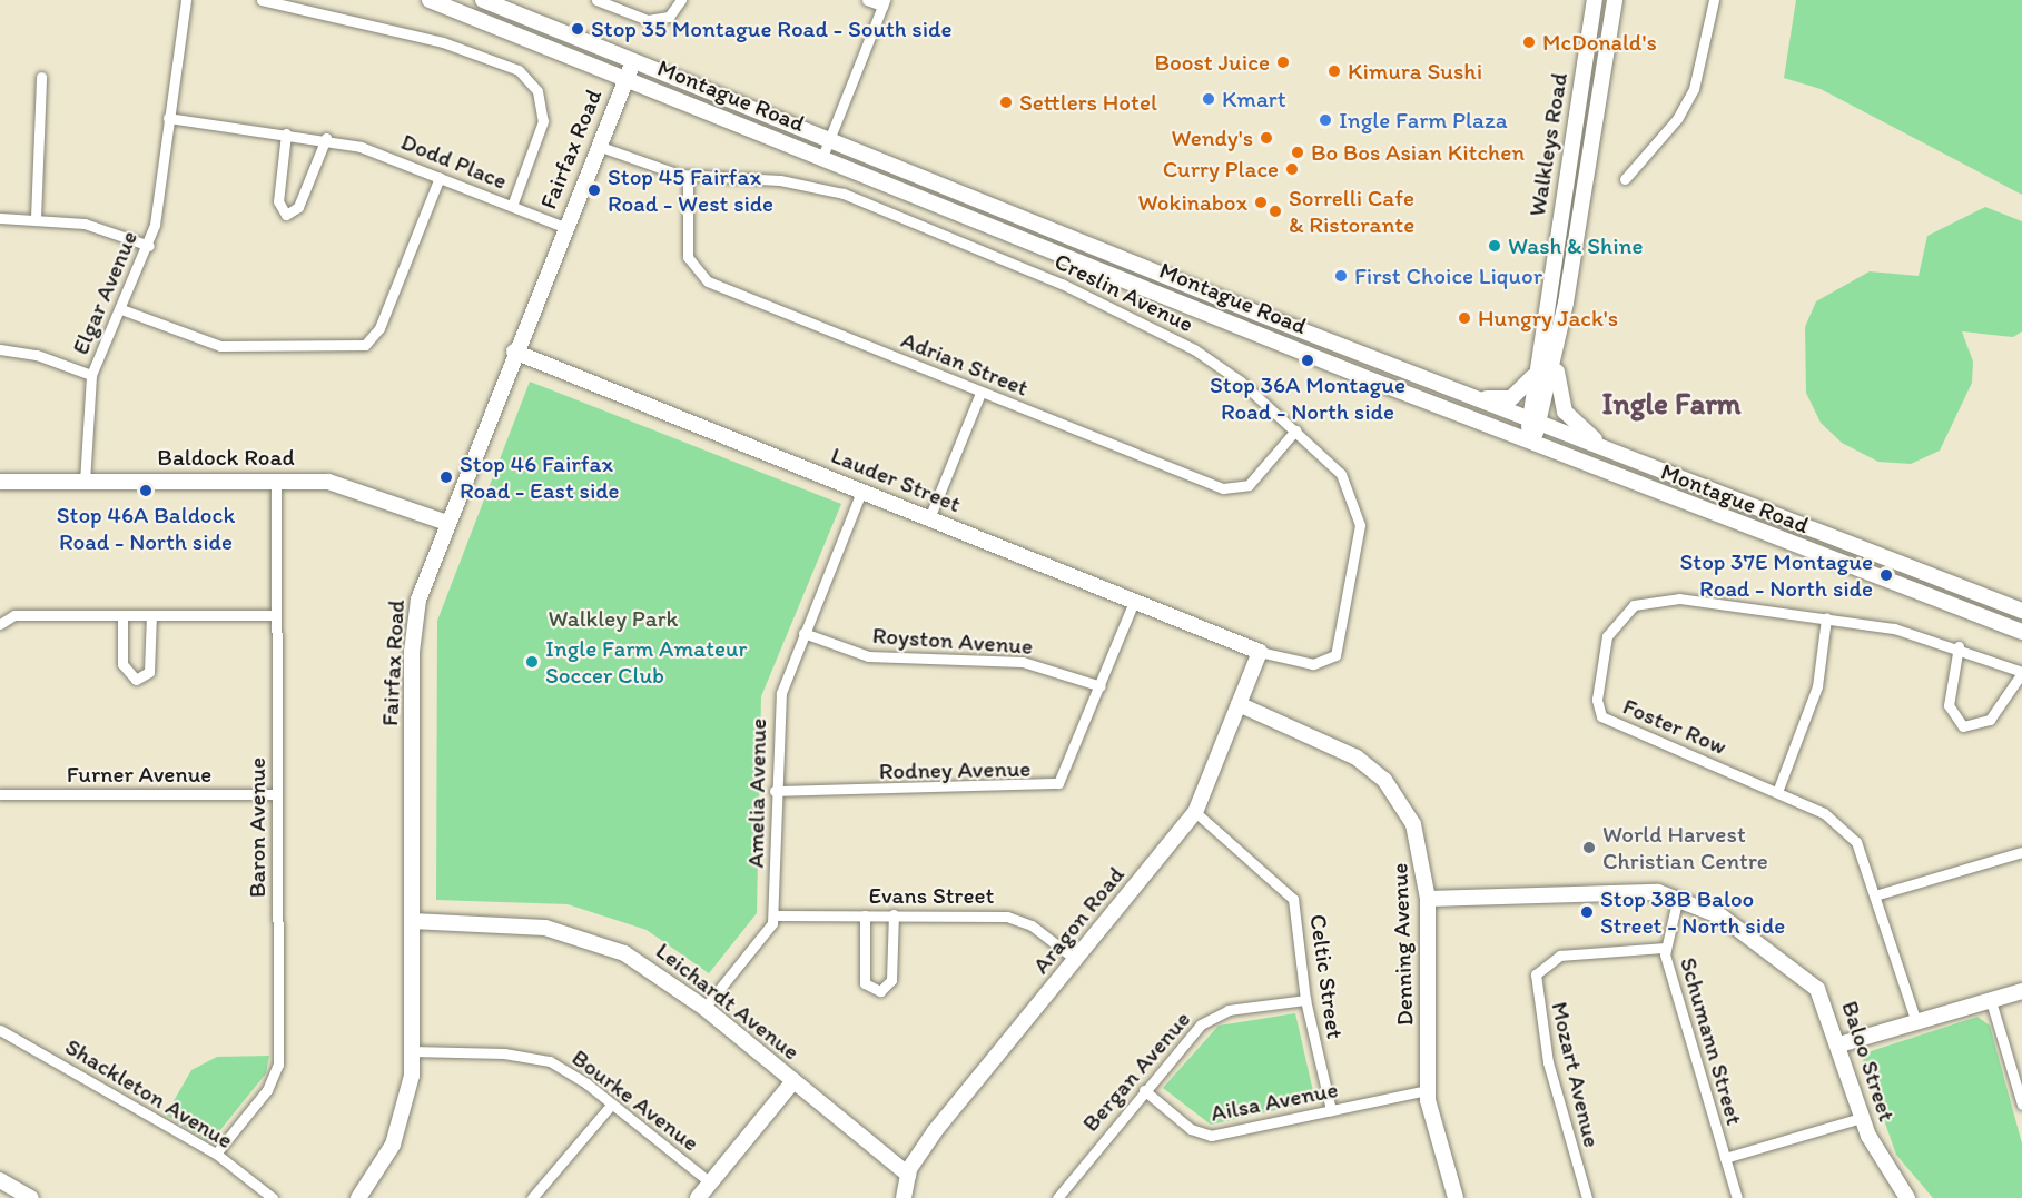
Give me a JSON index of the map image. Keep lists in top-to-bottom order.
{
  "streets": {
    "street": [
      "Montague Road",
      "Walkleys Road",
      "Fairfax Road",
      "Dodd Place",
      "Elgar Avenue",
      "Creslin Avenue",
      "Adrian Street",
      "Baldock Road",
      "Lauder Street",
      "Royston Avenue",
      "Foster Row",
      "Rodney Avenue",
      "Furner Avenue",
      "Amelia Avenue",
      "Baron Avenue",
      "Evans Street",
      "Aragon Road",
      "Denning Avenue",
      "Celtic Street",
      "Leichardt Avenue",
      "Schumann Street",
      "Baloo Street",
      "Bergan Avenue",
      "Mozart Avenue",
      "Shackleton Avenue",
      "Bourke Avenue",
      "Ailsa Avenue"
    ]
  },
  "crossings": [
    ["Montague Road", "Walkleys Road"],
    ["Montague Road", "Fairfax Road"],
    ["Fairfax Road", "Dodd Place"],
    ["Fairfax Road", "Creslin Avenue"],
    ["Fairfax Road", "Baldock Road"],
    ["Fairfax Road", "Lauder Street"],
    ["Fairfax Road", "Leichardt Avenue"],
    ["Fairfax Road", "Bourke Avenue"],
    ["Dodd Place", "Elgar Avenue"],
    ["Elgar Avenue", "Baldock Road"],
    ["Creslin Avenue", "Adrian Street"],
    ["Creslin Avenue", "Lauder Street"],
    ["Creslin Avenue", "Aragon Road"],
    ["Baldock Road", "Baron Avenue"],
    ["Lauder Street", "Rodney Avenue"],
    ["Lauder Street", "Amelia Avenue"],
    ["Lauder Street", "Aragon Road"],
    ["Royston Avenue", "Rodney Avenue"],
    ["Royston Avenue", "Amelia Avenue"],
    ["Rodney Avenue", "Amelia Avenue"],
    ["Furner Avenue", "Baron Avenue"],
    ["Amelia Avenue", "Evans Street"],
    ["Baron Avenue", "Shackleton Avenue"],
    ["Evans Street", "Aragon Road"],
    ["Aragon Road", "Denning Avenue"],
    ["Aragon Road", "Celtic Street"],
    ["Aragon Road", "Leichardt Avenue"],
    ["Denning Avenue", "Baloo Street"],
    ["Denning Avenue", "Ailsa Avenue"],
    ["Celtic Street", "Bergan Avenue"],
    ["Celtic Street", "Ailsa Avenue"],
    ["Schumann Street", "Baloo Street"],
    ["Schumann Street", "Mozart Avenue"],
    ["Bergan Avenue", "Ailsa Avenue"]
  ],
  "districts": ["Ingle Farm"],
  "parks": ["Walkley Park"],
  "places": [
    "Stop 35 Montague Road - South side",
    "McDonald's",
    "Boost Juice",
    "Kimura Sushi",
    "Kmart",
    "Settlers Hotel",
    "Ingle Farm Plaza",
    "Wendy's",
    "Bo Bos Asian Kitchen",
    "Curry Place",
    "Stop 45 Fairfax Road - West side",
    "Wokinabox",
    "Sorrelli Cafe & Ristorante",
    "Wash & Shine",
    "First Choice Liquor",
    "Hungry Jack's",
    "Stop 36A Montague Road - North side",
    "Stop 46 Fairfax Road - East side",
    "Stop 46A Baldock Road - North side",
    "Stop 37E Montague Road - North side",
    "Ingle Farm Amateur Soccer Club",
    "World Harvest Christian Centre",
    "Stop 38B Baloo Street - North side"
  ]
}
